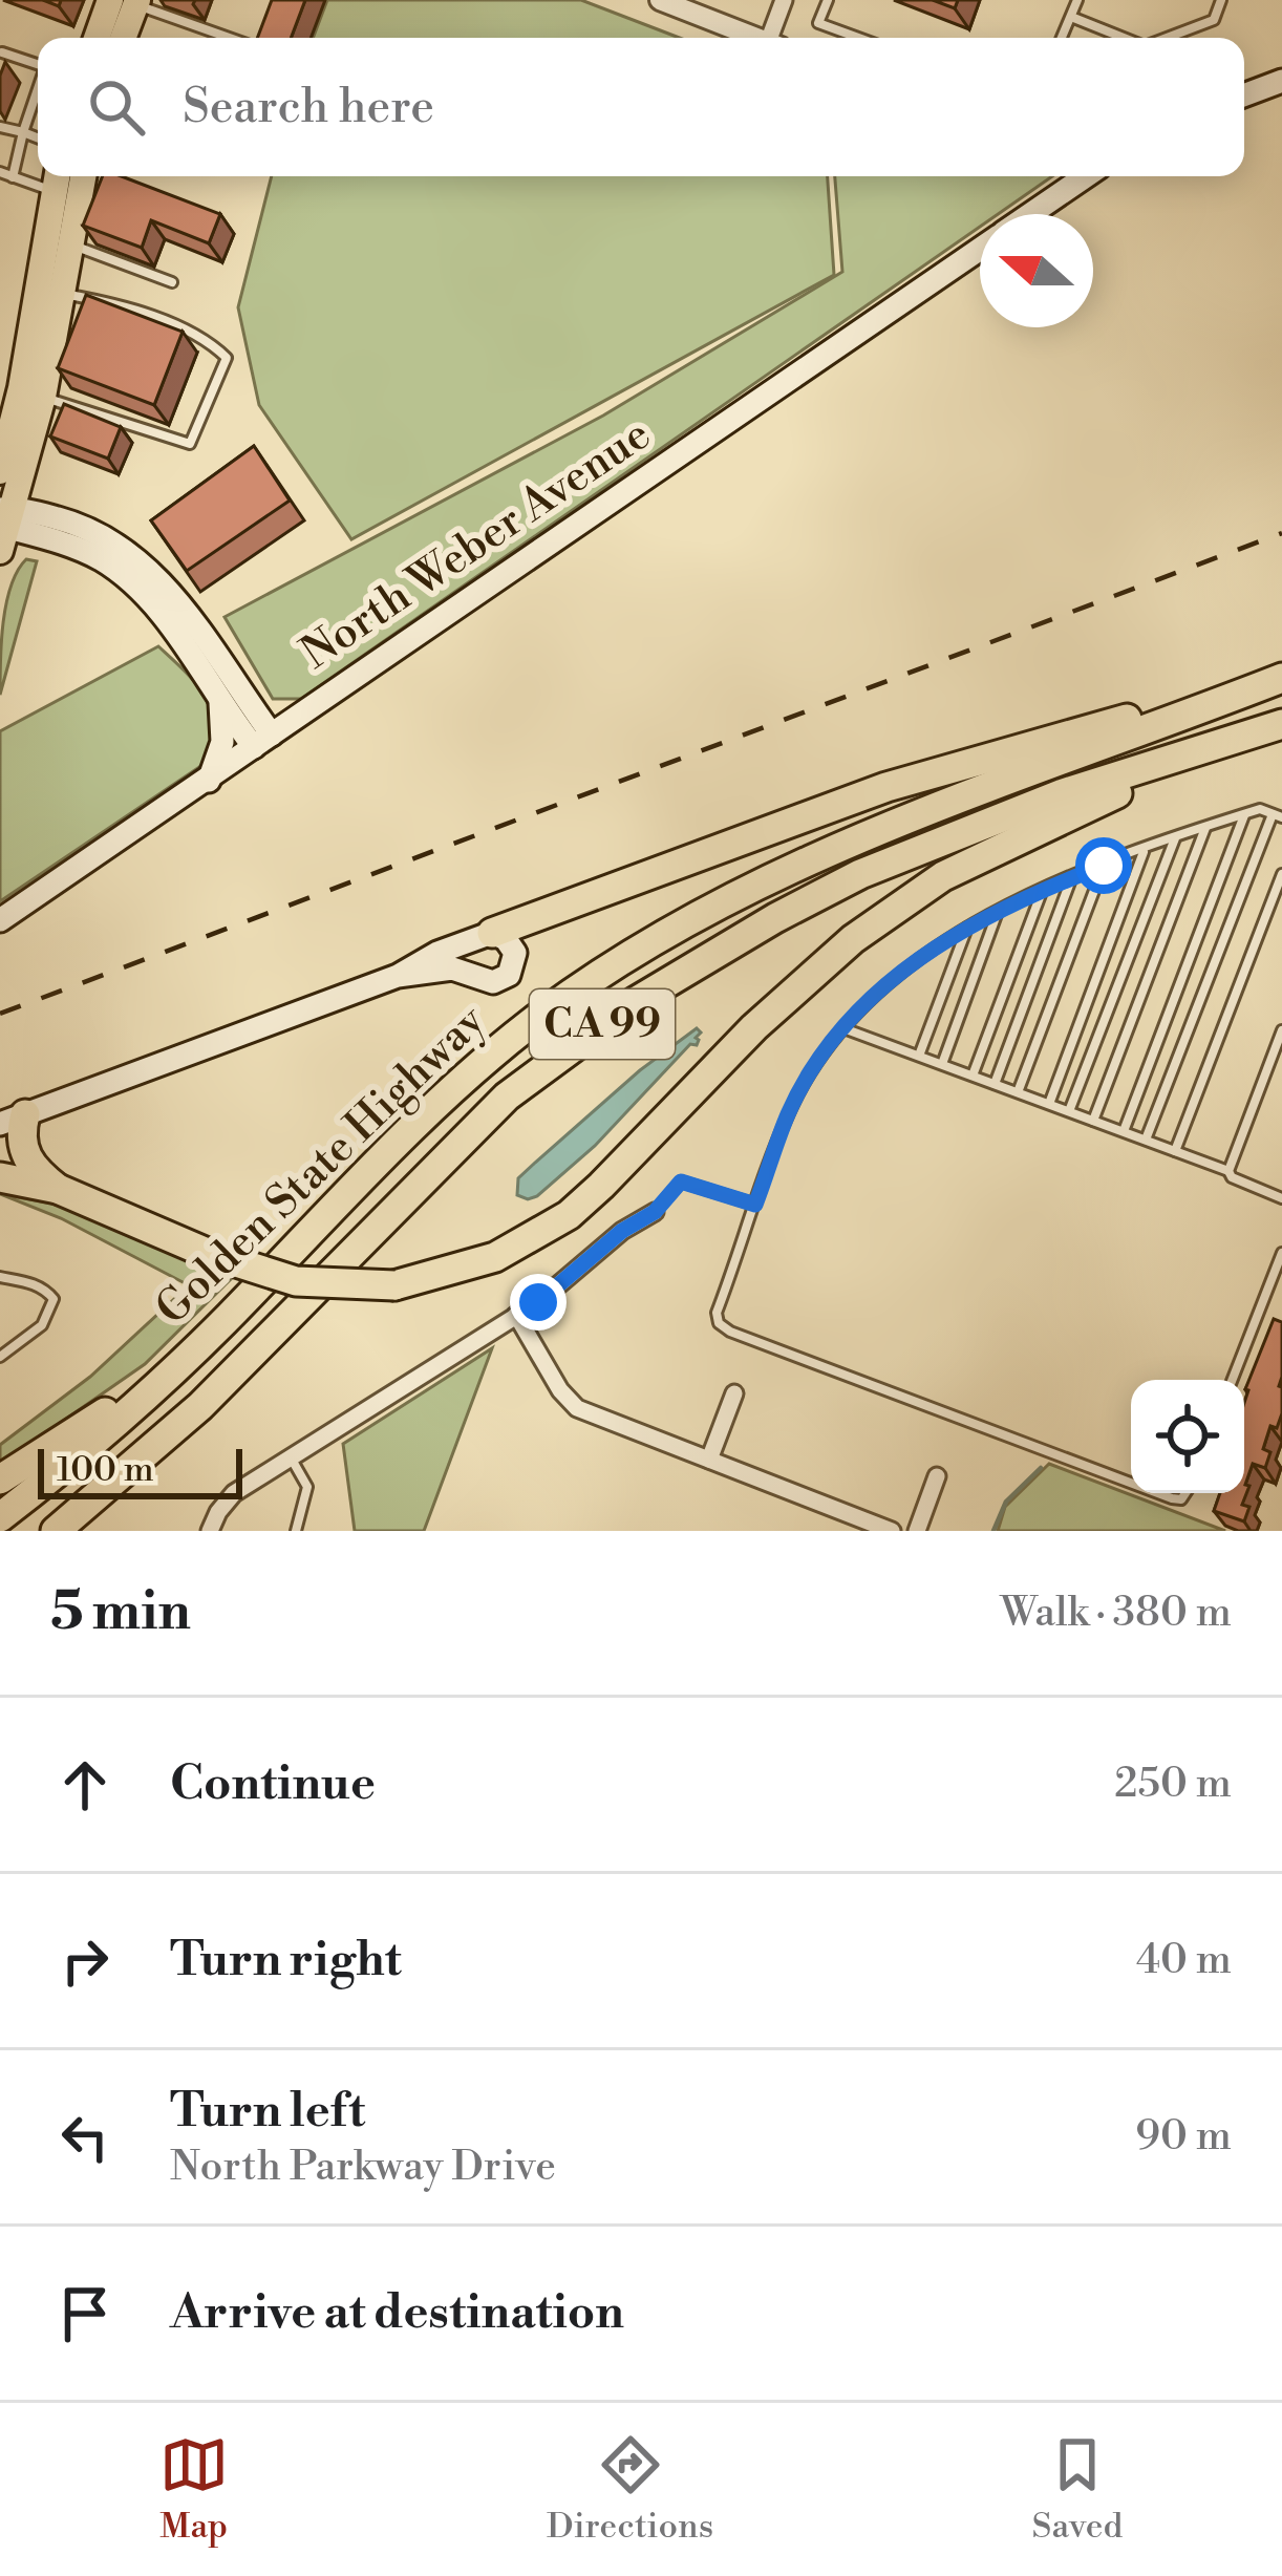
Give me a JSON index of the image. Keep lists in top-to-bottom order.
{
  "streets": {
    "highway": ["CA 99", "Golden State Highway"],
    "main road": ["North Weber Avenue"]
  },
  "scale_bar": "100 m",
  "north": "left",
  "page": {
    "search": "Search here",
    "scale": "100 m",
    "heading": ["5 min", "Walk · 380 m"],
    "list": [
      ["Continue", "250 m"],
      ["Turn right", "40 m"],
      ["Turn left", "North Parkway Drive", "90 m"],
      "Arrive at destination"
    ],
    "nav": ["Map", "Directions", "Saved"]
  }
}
